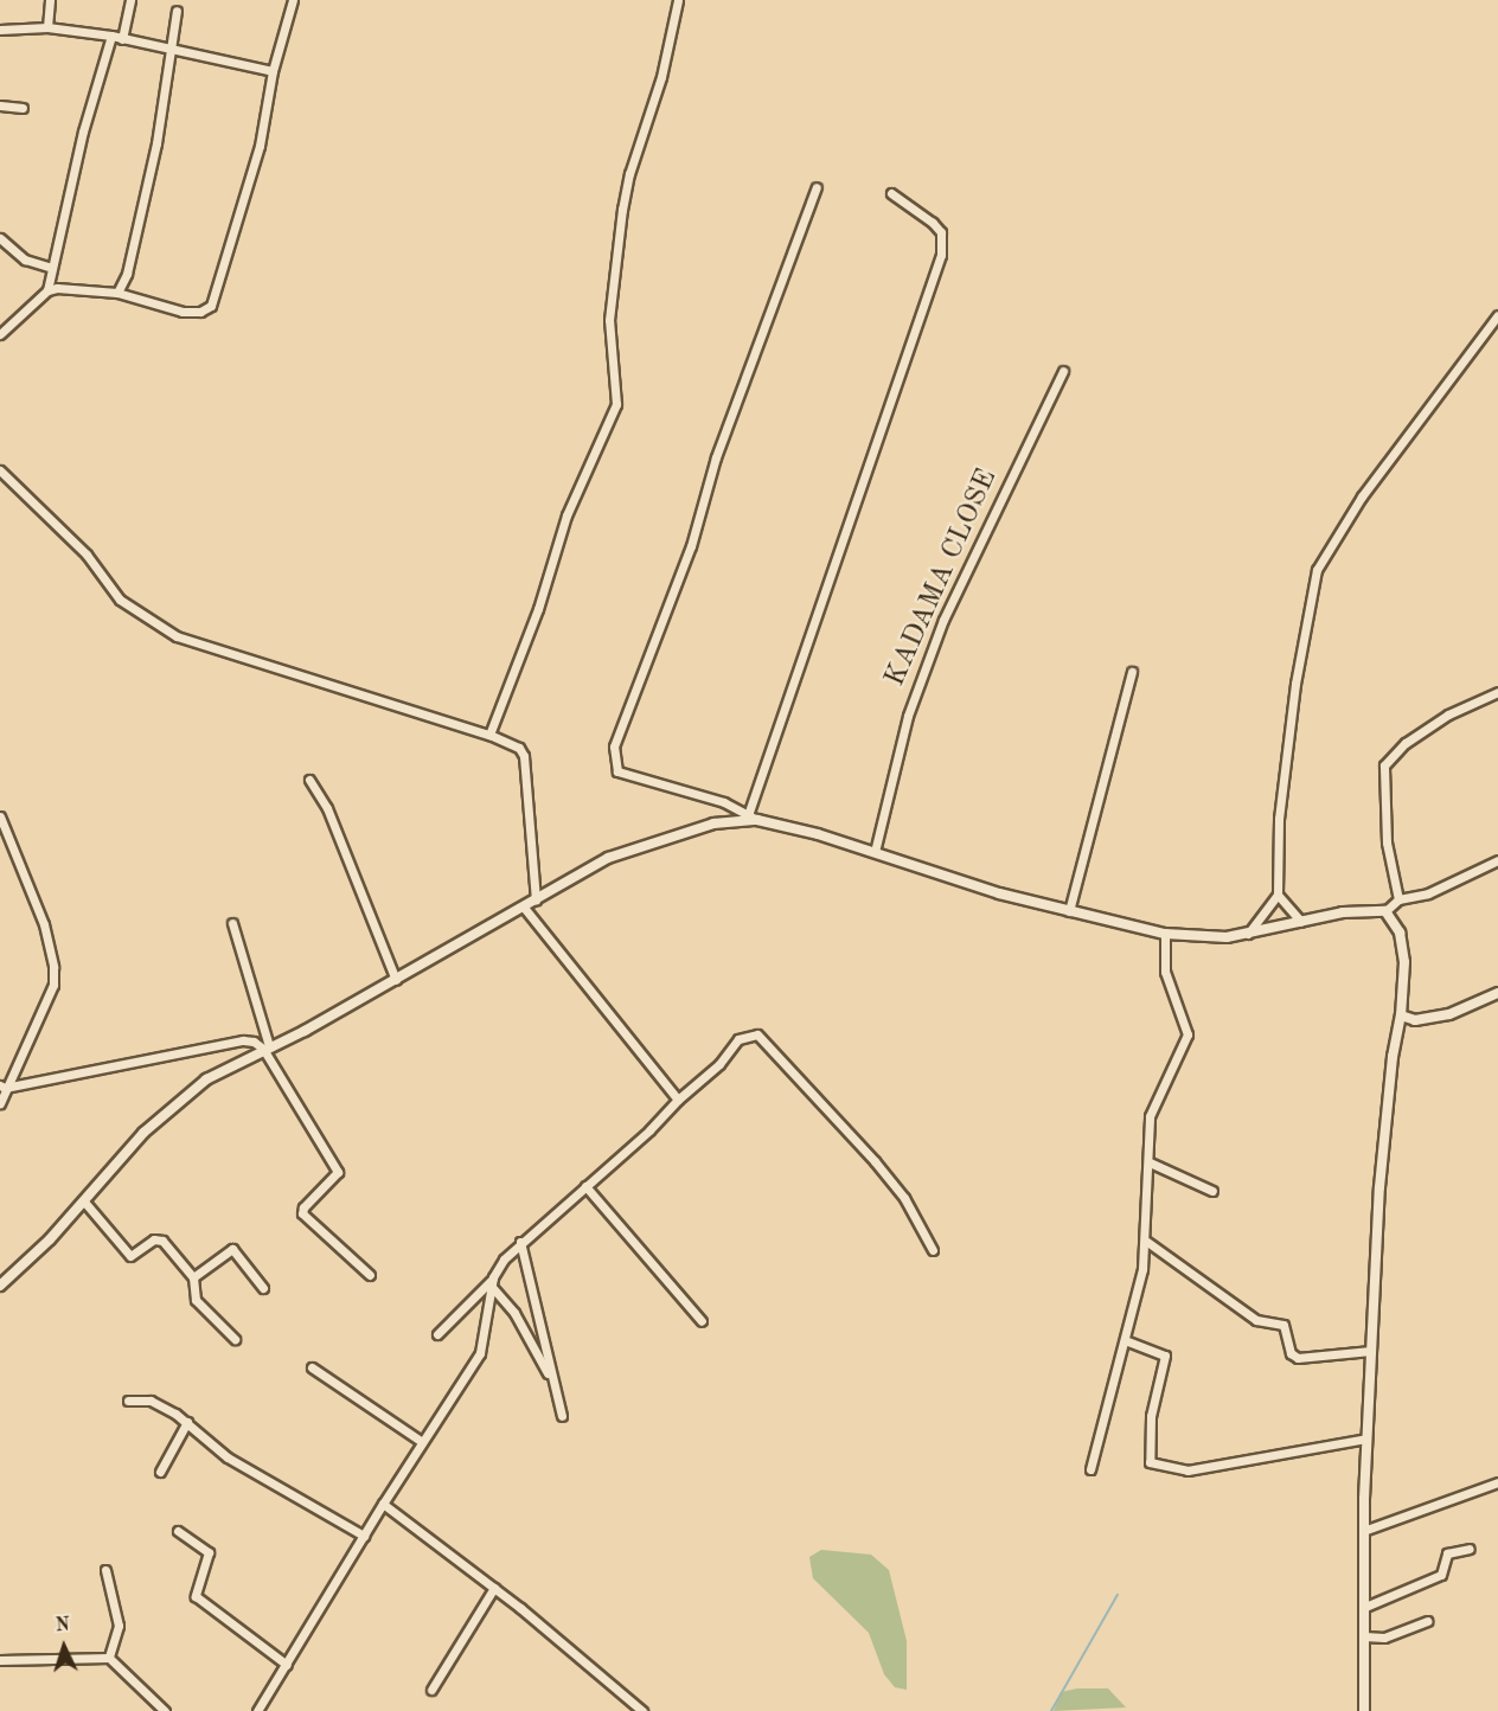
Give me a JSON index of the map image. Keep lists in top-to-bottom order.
{
  "streets": {
    "street": ["KADAMA CLOSE"]
  },
  "north": "top"
}
